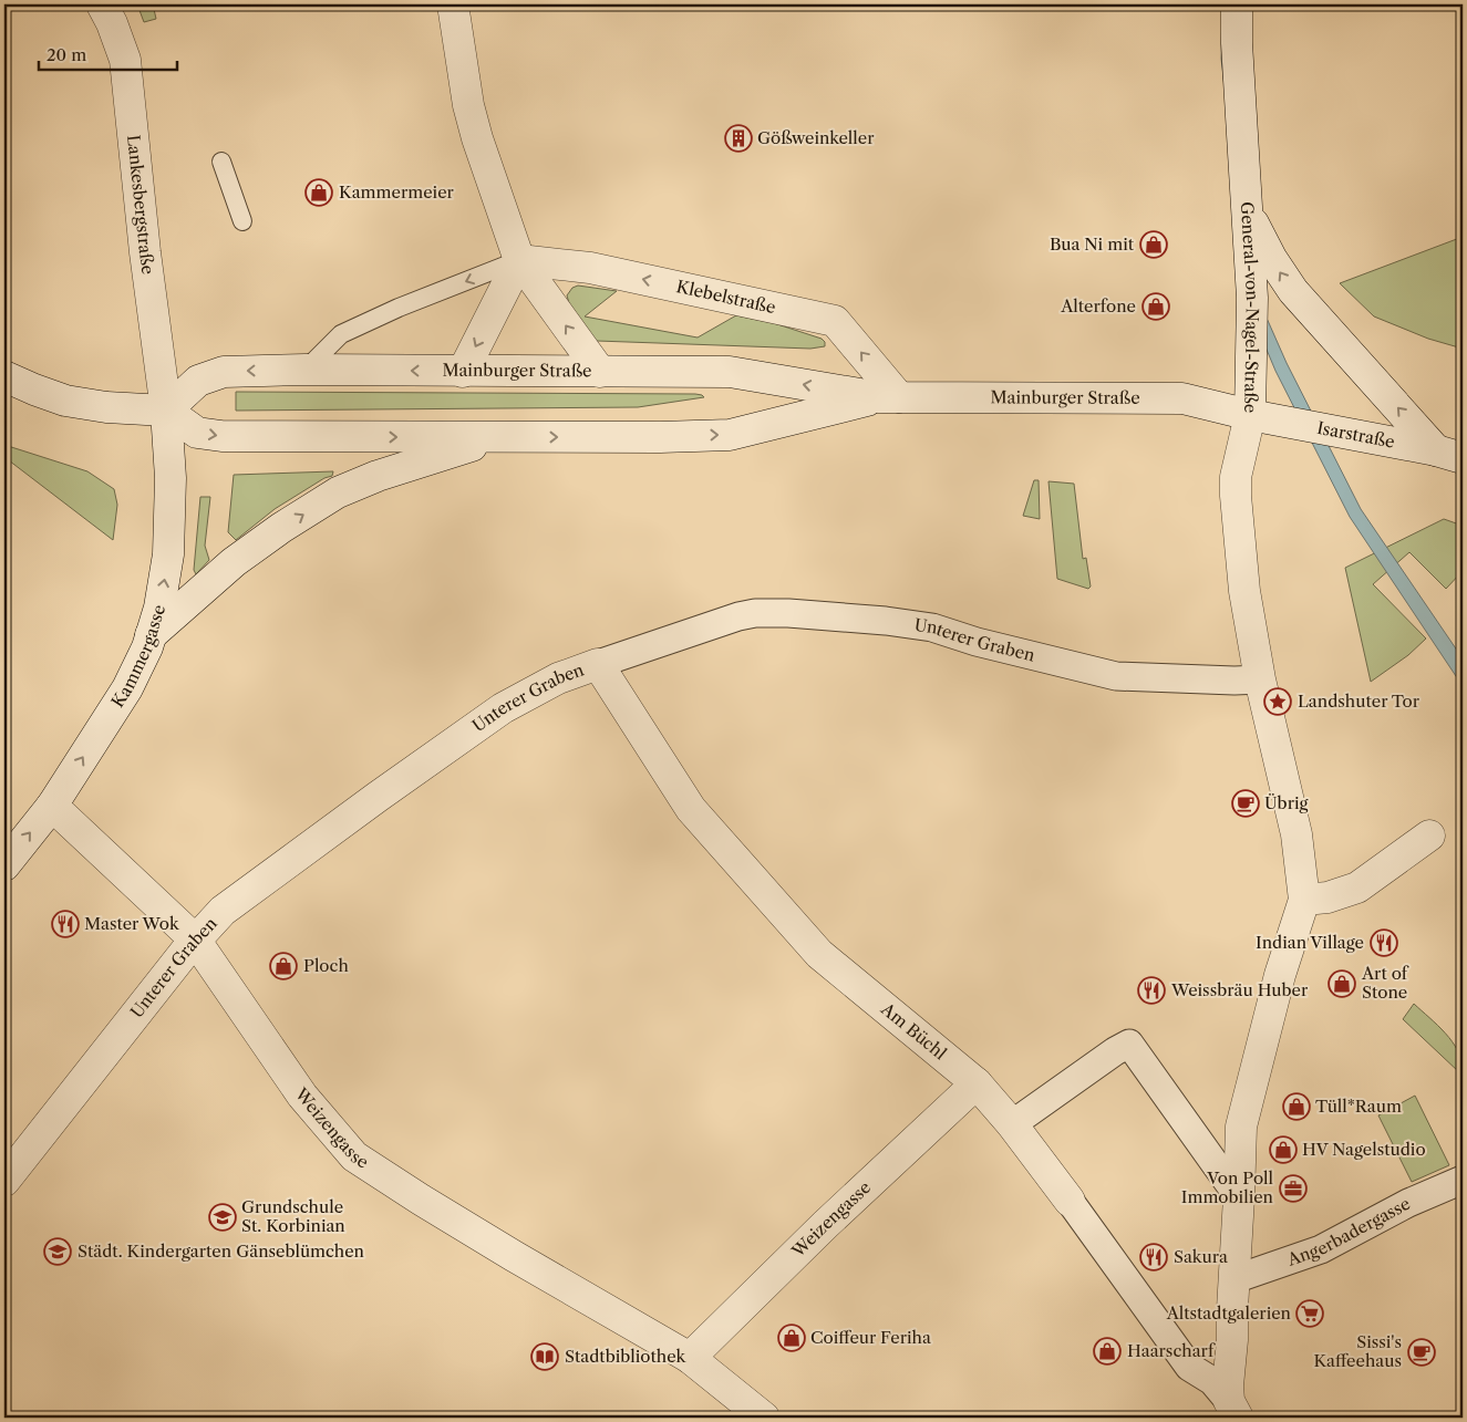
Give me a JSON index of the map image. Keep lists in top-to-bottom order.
{
  "streets": {
    "street": [
      "Lankesbergstraße",
      "Klebelstraße",
      "General-von-Nagel-Straße",
      "Mainburger Straße",
      "Isarstraße",
      "Unterer Graben",
      "Kammergasse",
      "Am Büchl",
      "Weizengasse",
      "Angerbadergasse"
    ]
  },
  "crossings": [
    ["Lankesbergstraße", "Mainburger Straße"],
    ["Lankesbergstraße", "Kammergasse"],
    ["Klebelstraße", "Mainburger Straße"],
    ["General-von-Nagel-Straße", "Mainburger Straße"],
    ["General-von-Nagel-Straße", "Isarstraße"],
    ["General-von-Nagel-Straße", "Unterer Graben"],
    ["General-von-Nagel-Straße", "Am Büchl"],
    ["General-von-Nagel-Straße", "Angerbadergasse"],
    ["Mainburger Straße", "Isarstraße"],
    ["Mainburger Straße", "Kammergasse"],
    ["Unterer Graben", "Am Büchl"],
    ["Unterer Graben", "Weizengasse"],
    ["Kammergasse", "Weizengasse"],
    ["Am Büchl", "Weizengasse"]
  ],
  "one_way": ["Klebelstraße", "Kammergasse"],
  "places": {
    "building": ["Gößweinkeller"],
    "shop": [
      "Kammermeier",
      "Bua Ni mit",
      "Alterfone",
      "Ploch",
      "Art of Stone",
      "Tüll*Raum",
      "HV Nagelstudio",
      "Coiffeur Feriha",
      "Haarscharf"
    ],
    "place": ["Landshuter Tor"],
    "cafe": ["Übrig", "Sissi's Kaffeehaus"],
    "restaurant": [
      "Master Wok",
      "Indian Village",
      "Weissbräu Huber",
      "Sakura"
    ],
    "office": ["Von Poll Immobilien"],
    "school or university": ["Grundschule St. Korbinian", "Städt. Kindergarten Gänseblümchen"],
    "supermarket": ["Altstadtgalerien"],
    "library": ["Stadtbibliothek"]
  },
  "scale_bar": "20 m"
}
